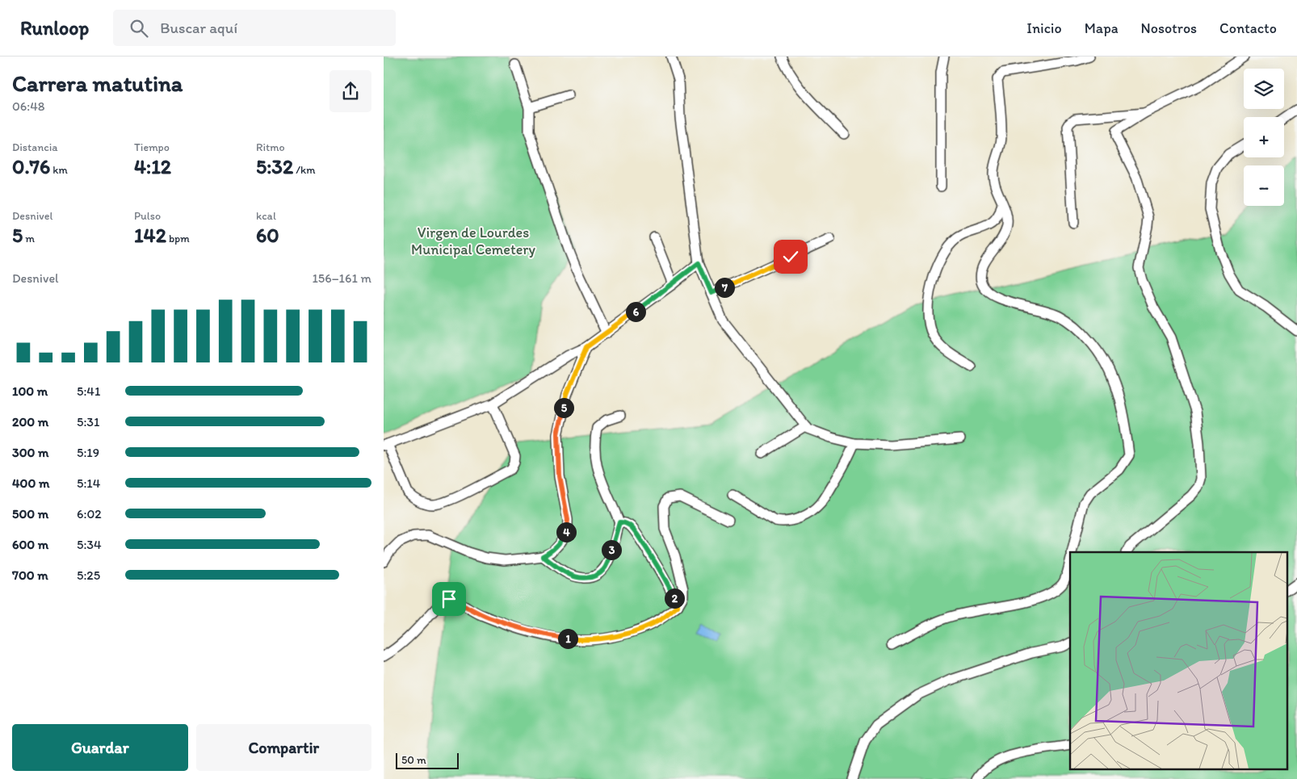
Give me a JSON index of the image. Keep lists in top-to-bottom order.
{
  "parks": ["Virgen de Lourdes Municipal Cemetery"],
  "scale_bar": "50 m",
  "page": {
    "header": "Runloop",
    "search": "Buscar aquí",
    "nav": [
      "Inicio",
      "Mapa",
      "Nosotros",
      "Contacto"
    ],
    "heading": ["Carrera matutina", "06:48"],
    "map_buttons": ["+", "−"],
    "stats": [
      ["Distancia", "0.76 km"],
      ["Tiempo", "4:12"],
      ["Ritmo", "5:32 /km"],
      ["Desnivel", "5 m"],
      ["Pulso", "142 bpm"],
      ["kcal", "60"]
    ],
    "chart": ["Desnivel", "156–161 m"],
    "pins": [
      "7",
      "6",
      "5",
      "4",
      "3",
      "2",
      "1"
    ],
    "list": [
      {
        "name": "100 m",
        "note": "5:41"
      },
      {
        "name": "200 m",
        "note": "5:31"
      },
      {
        "name": "300 m",
        "note": "5:19"
      },
      {
        "name": "400 m",
        "note": "5:14"
      },
      {
        "name": "500 m",
        "note": "6:02"
      },
      {
        "name": "600 m",
        "note": "5:34"
      },
      {
        "name": "700 m",
        "note": "5:25"
      }
    ],
    "buttons": ["Guardar", "Compartir"],
    "scale": "50 m"
  }
}
